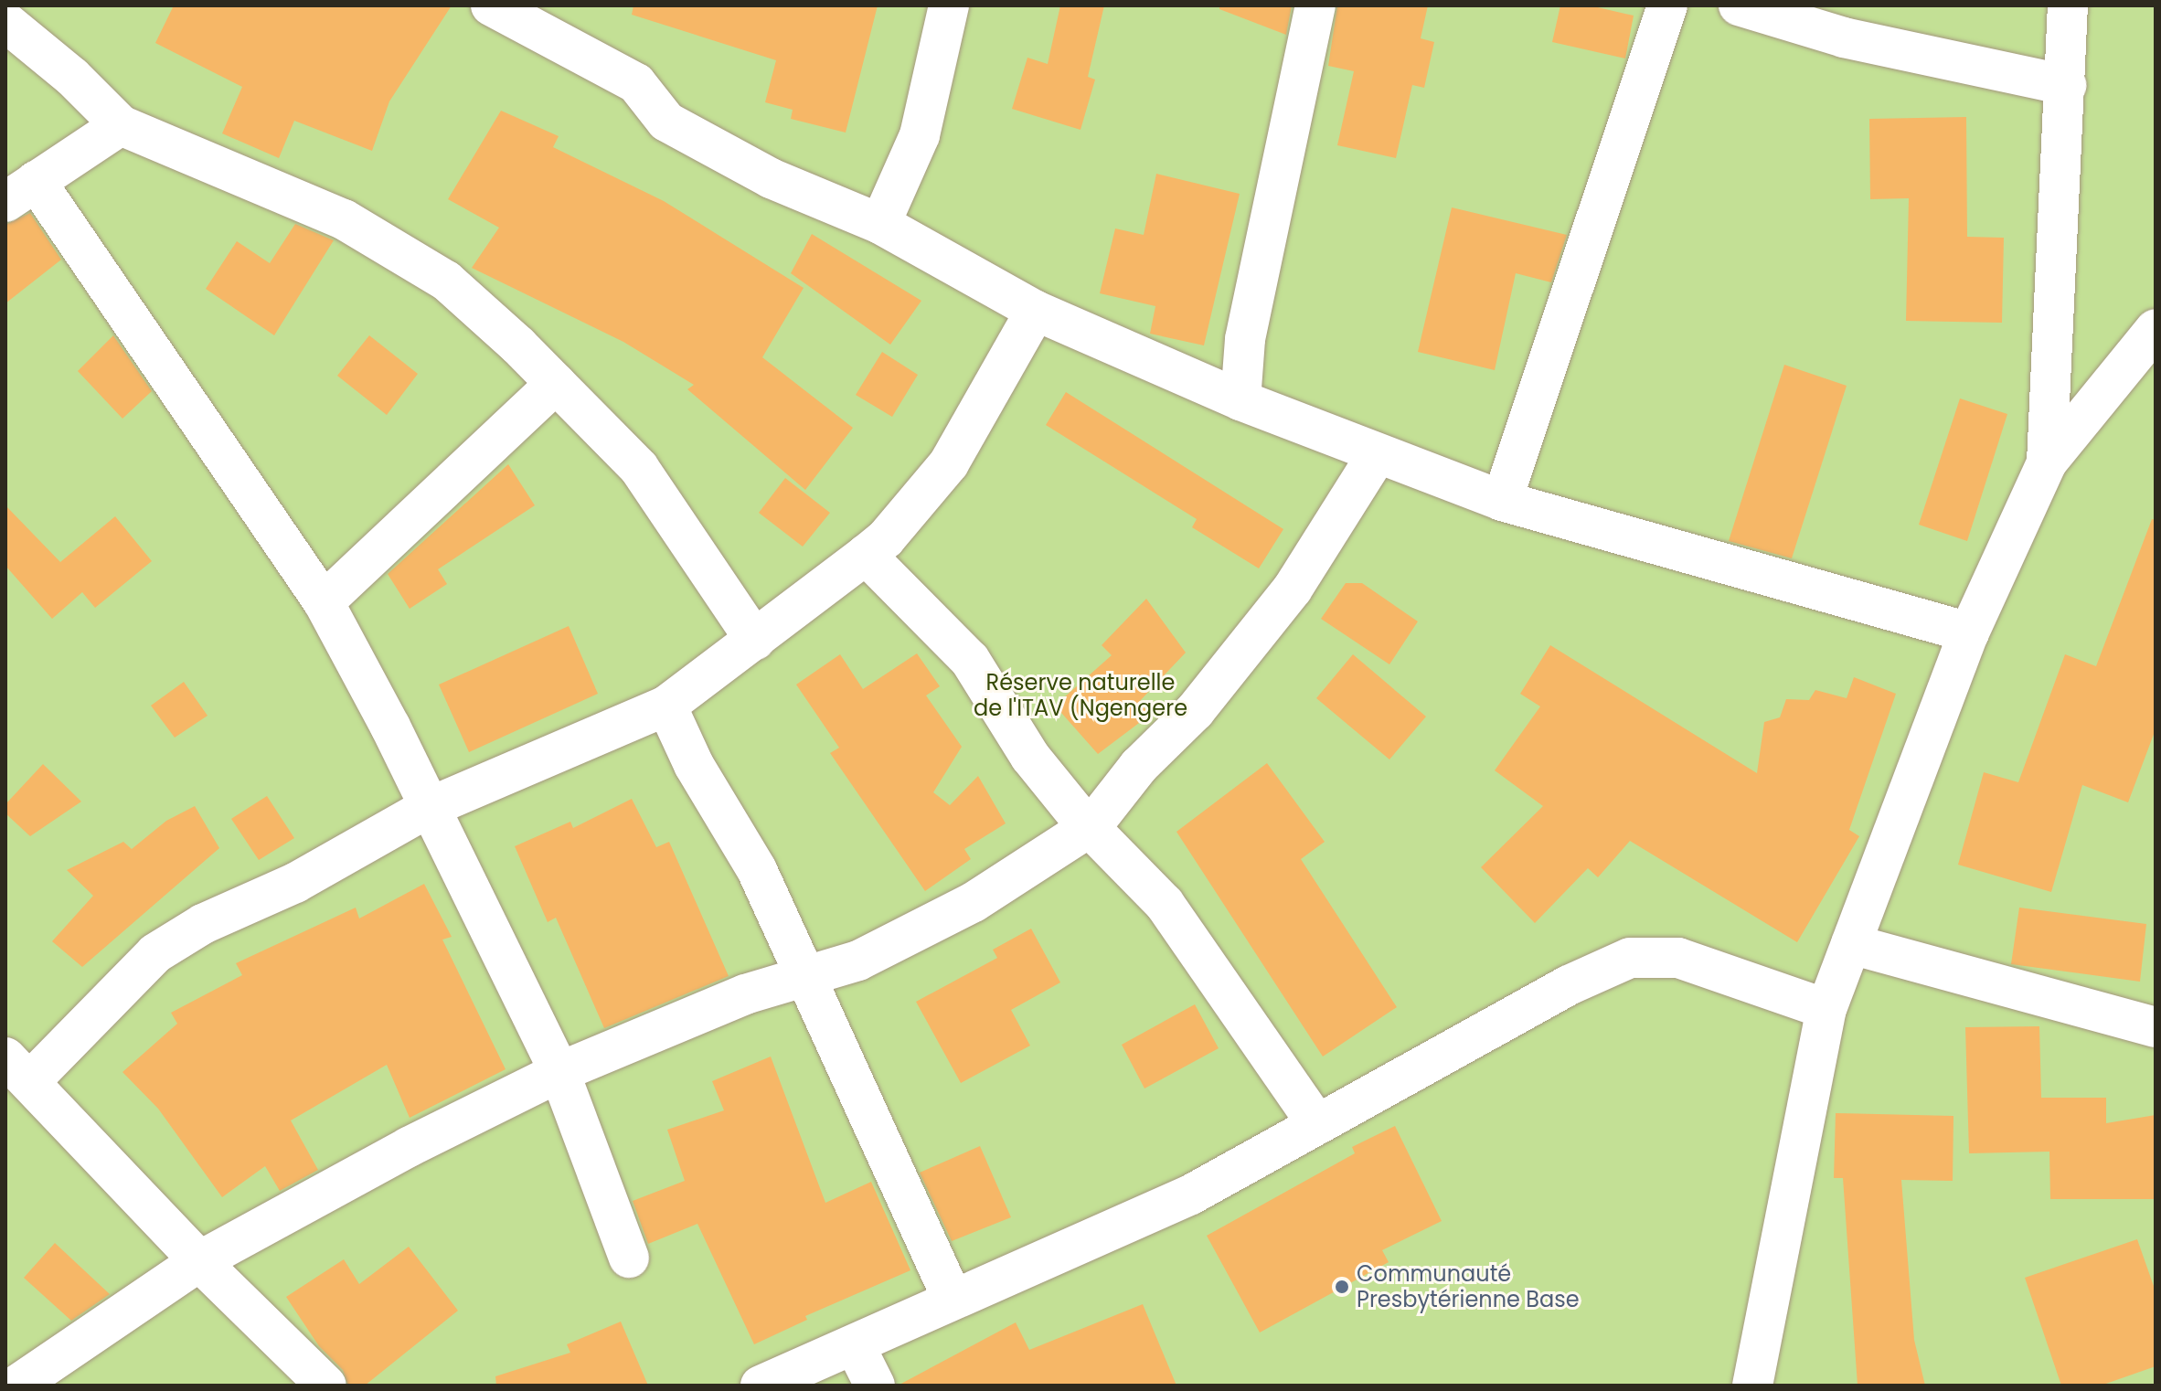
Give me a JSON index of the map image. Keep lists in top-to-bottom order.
{
  "parks": ["Réserve naturelle de l'ITAV (Ngengere"],
  "places": ["Communauté Presbytérienne Base"]
}
